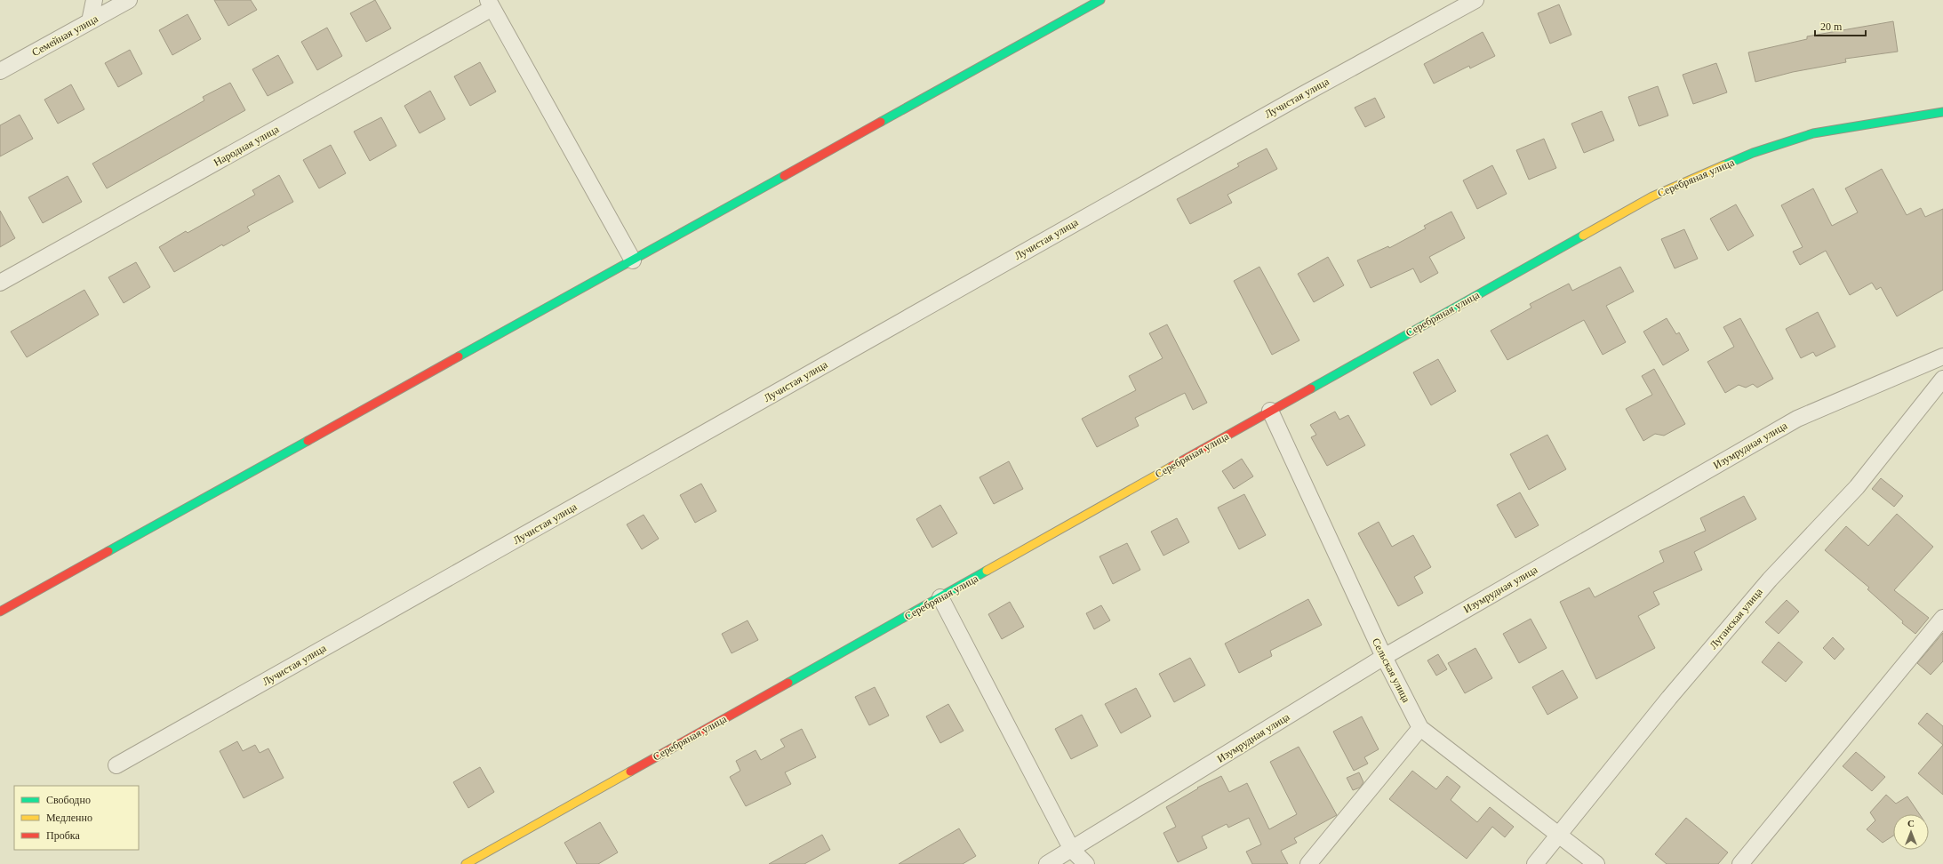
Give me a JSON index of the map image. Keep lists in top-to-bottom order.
{
  "streets": {
    "street": [
      "Семейная улица",
      "Лучистая улица",
      "Народная улица",
      "Серебряная улица",
      "Изумрудная улица",
      "Луганская улица",
      "Сельская улица"
    ]
  },
  "crossings": [
    ["Серебряная улица", "Сельская улица"],
    ["Изумрудная улица", "Сельская улица"],
    ["Луганская улица", "Сельская улица"]
  ],
  "legend": ["Свободно", "Медленно", "Пробка"],
  "scale_bar": "20 m",
  "north": "top"
}
